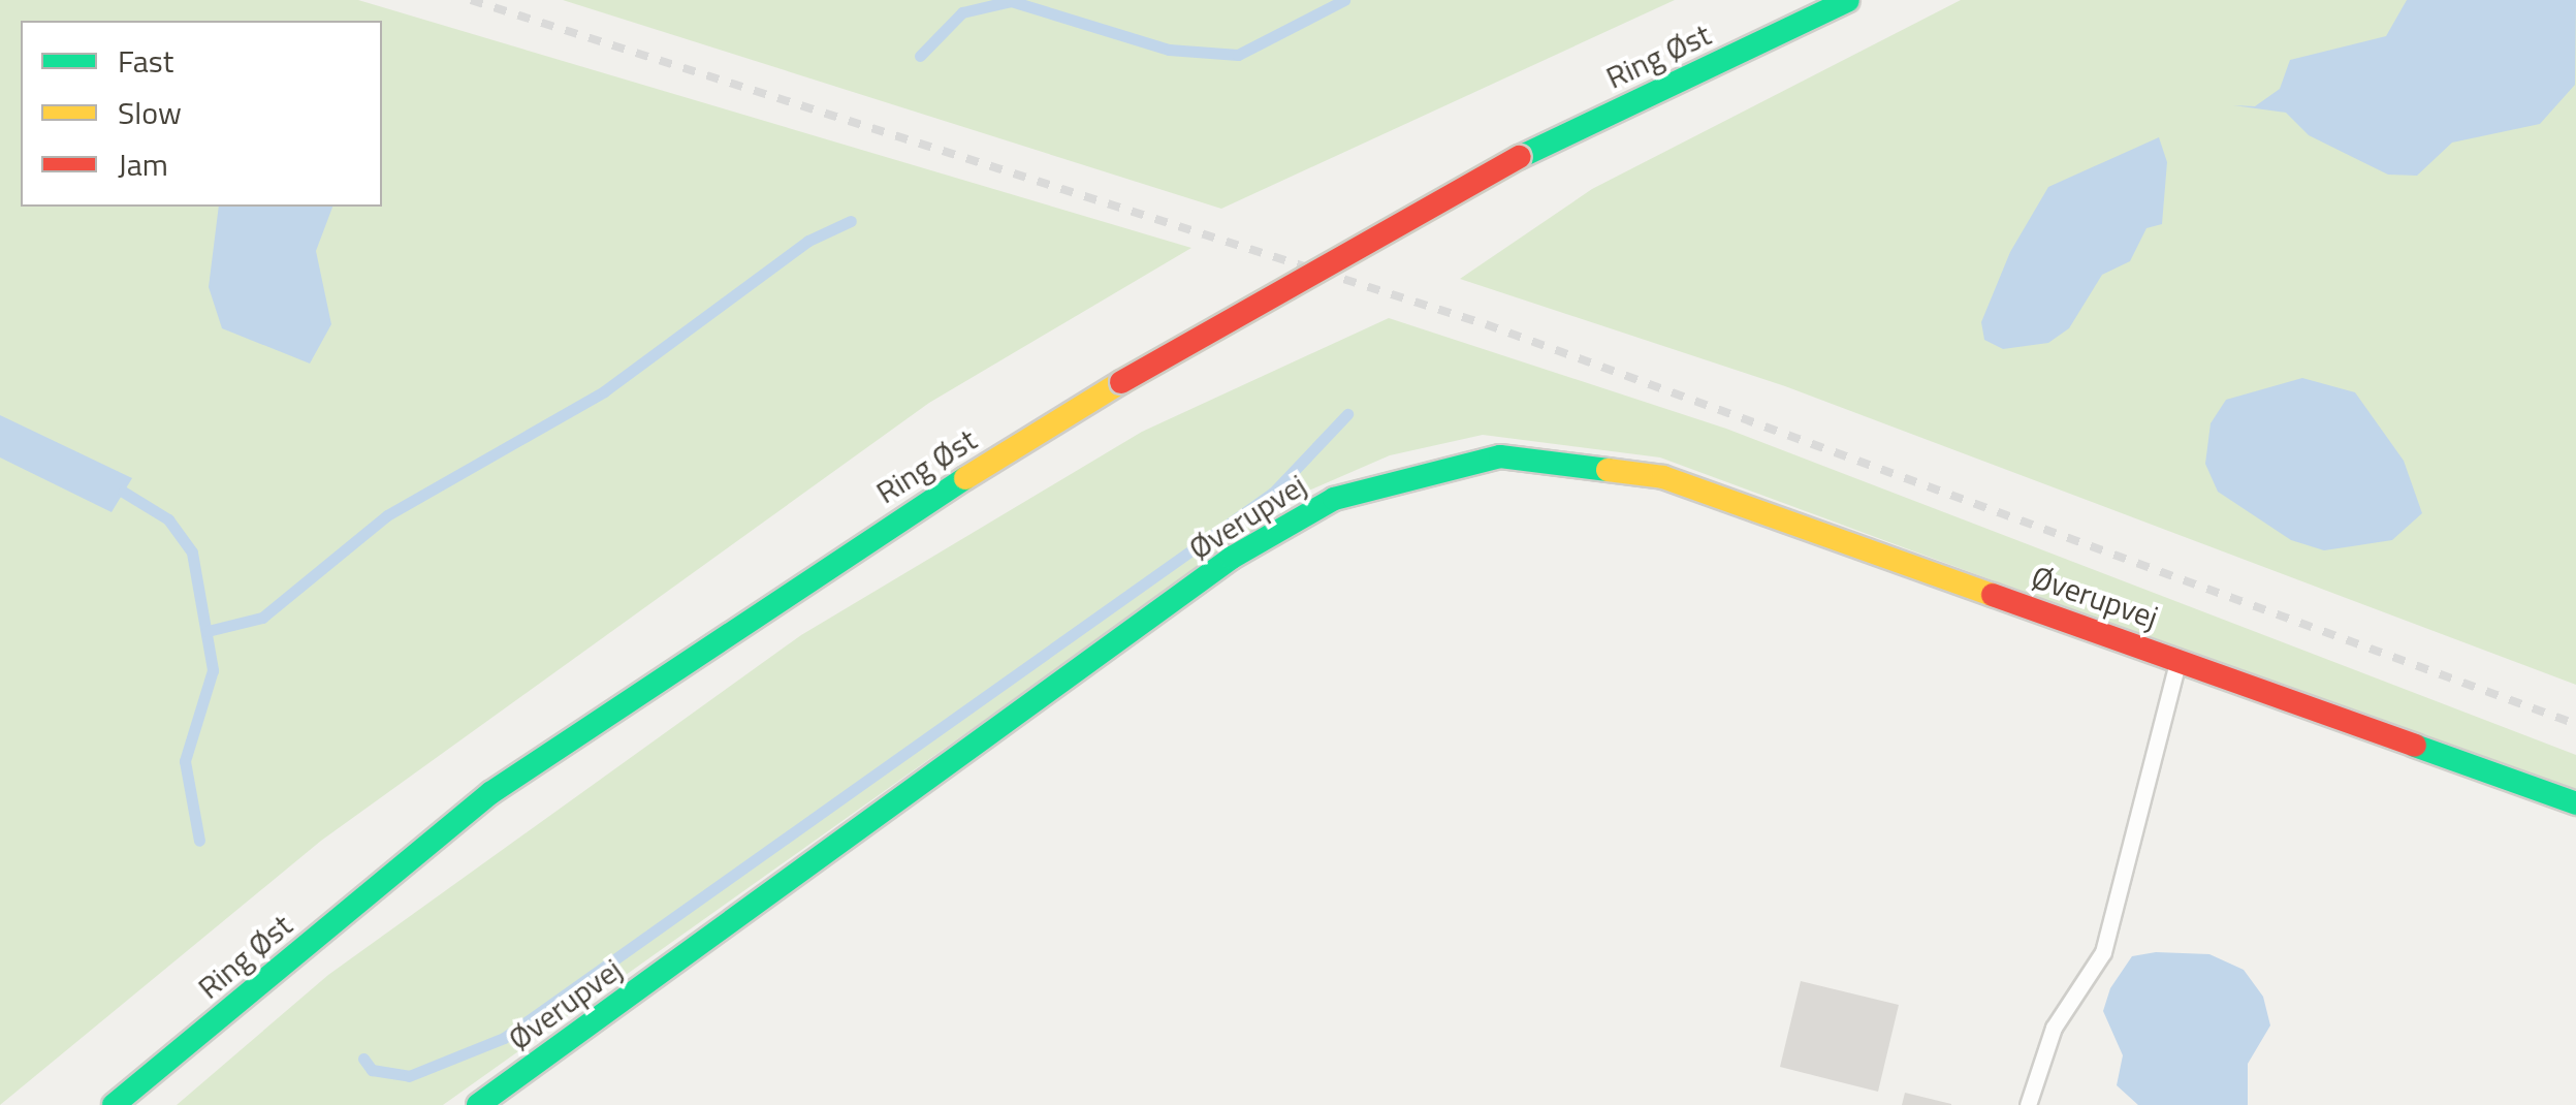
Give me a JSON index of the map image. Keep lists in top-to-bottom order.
{
  "streets": {
    "street": ["Ring Øst", "Øverupvej"]
  },
  "legend": ["Fast", "Slow", "Jam"]
}
